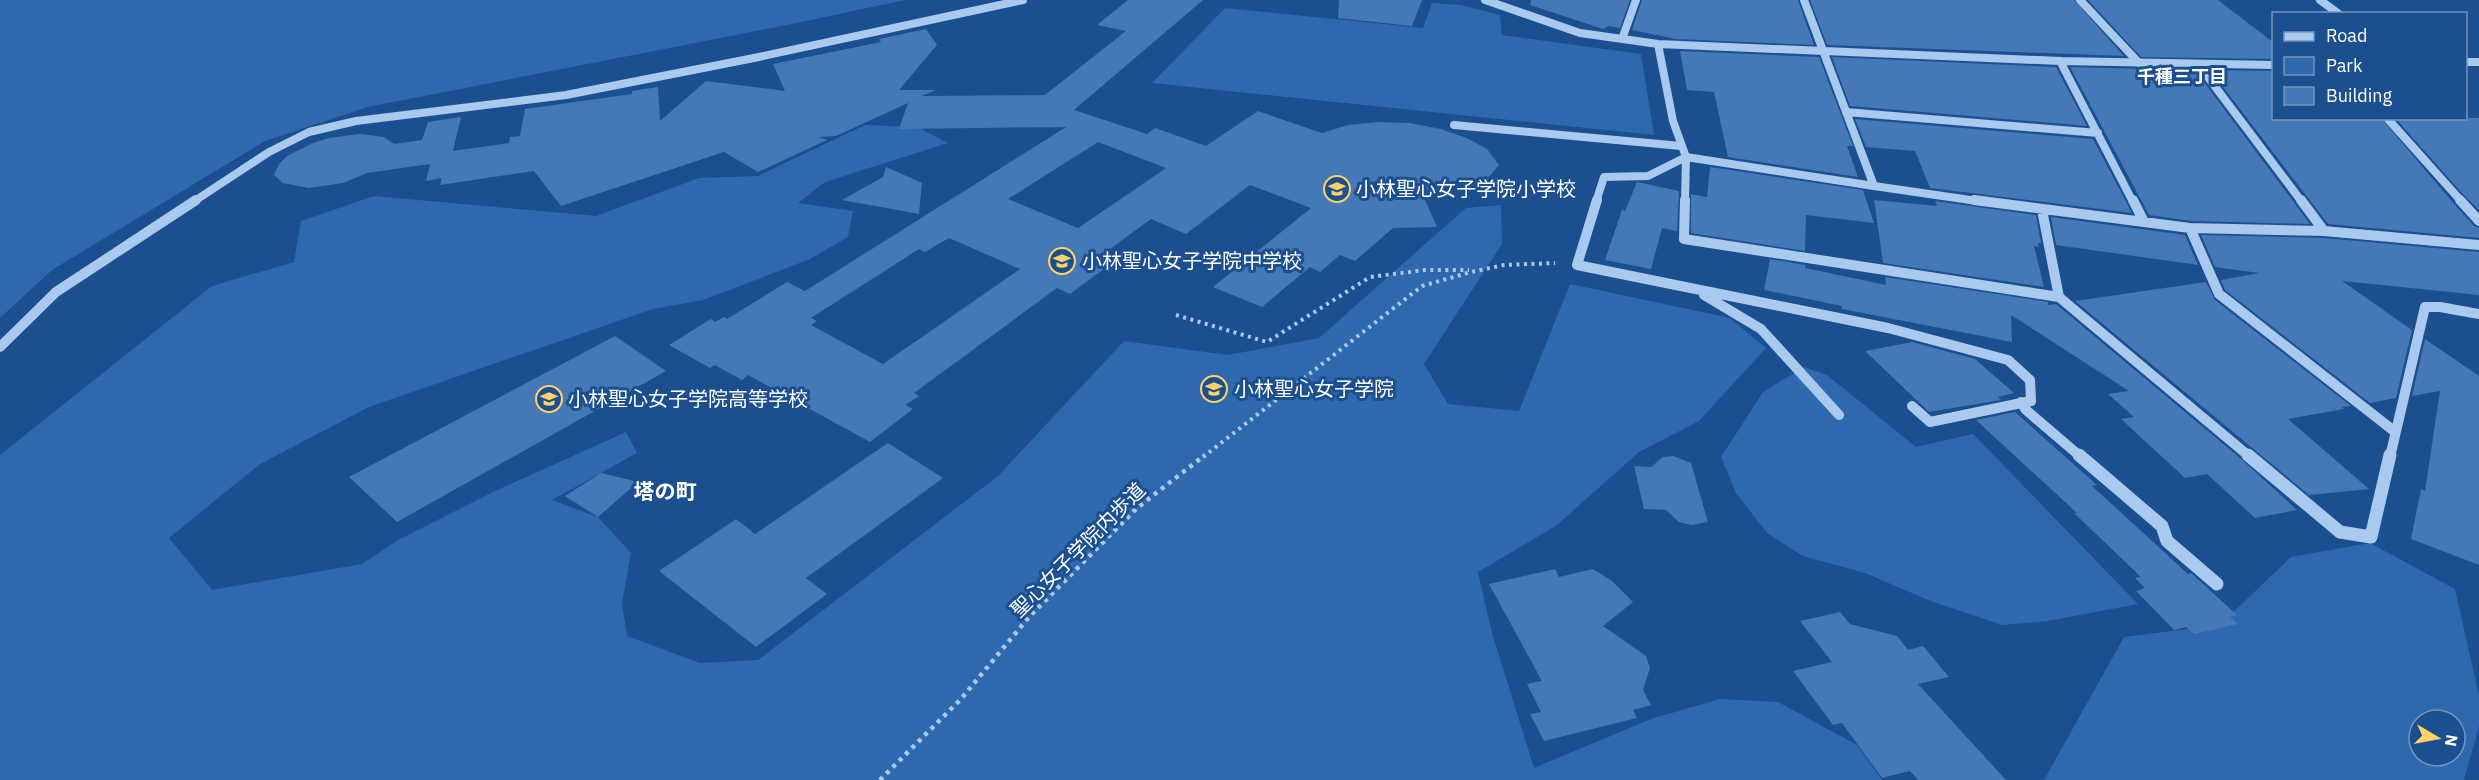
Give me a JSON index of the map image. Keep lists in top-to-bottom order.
{
  "streets": {
    "path": ["聖心女子学院内歩道"]
  },
  "districts": ["千種三丁目", "塔の町"],
  "places": {
    "school or university": [
      "小林聖心女子学院小学校",
      "小林聖心女子学院中学校",
      "小林聖心女子学院",
      "小林聖心女子学院高等学校"
    ]
  },
  "legend": ["Road", "Park", "Building"],
  "north": "right"
}
